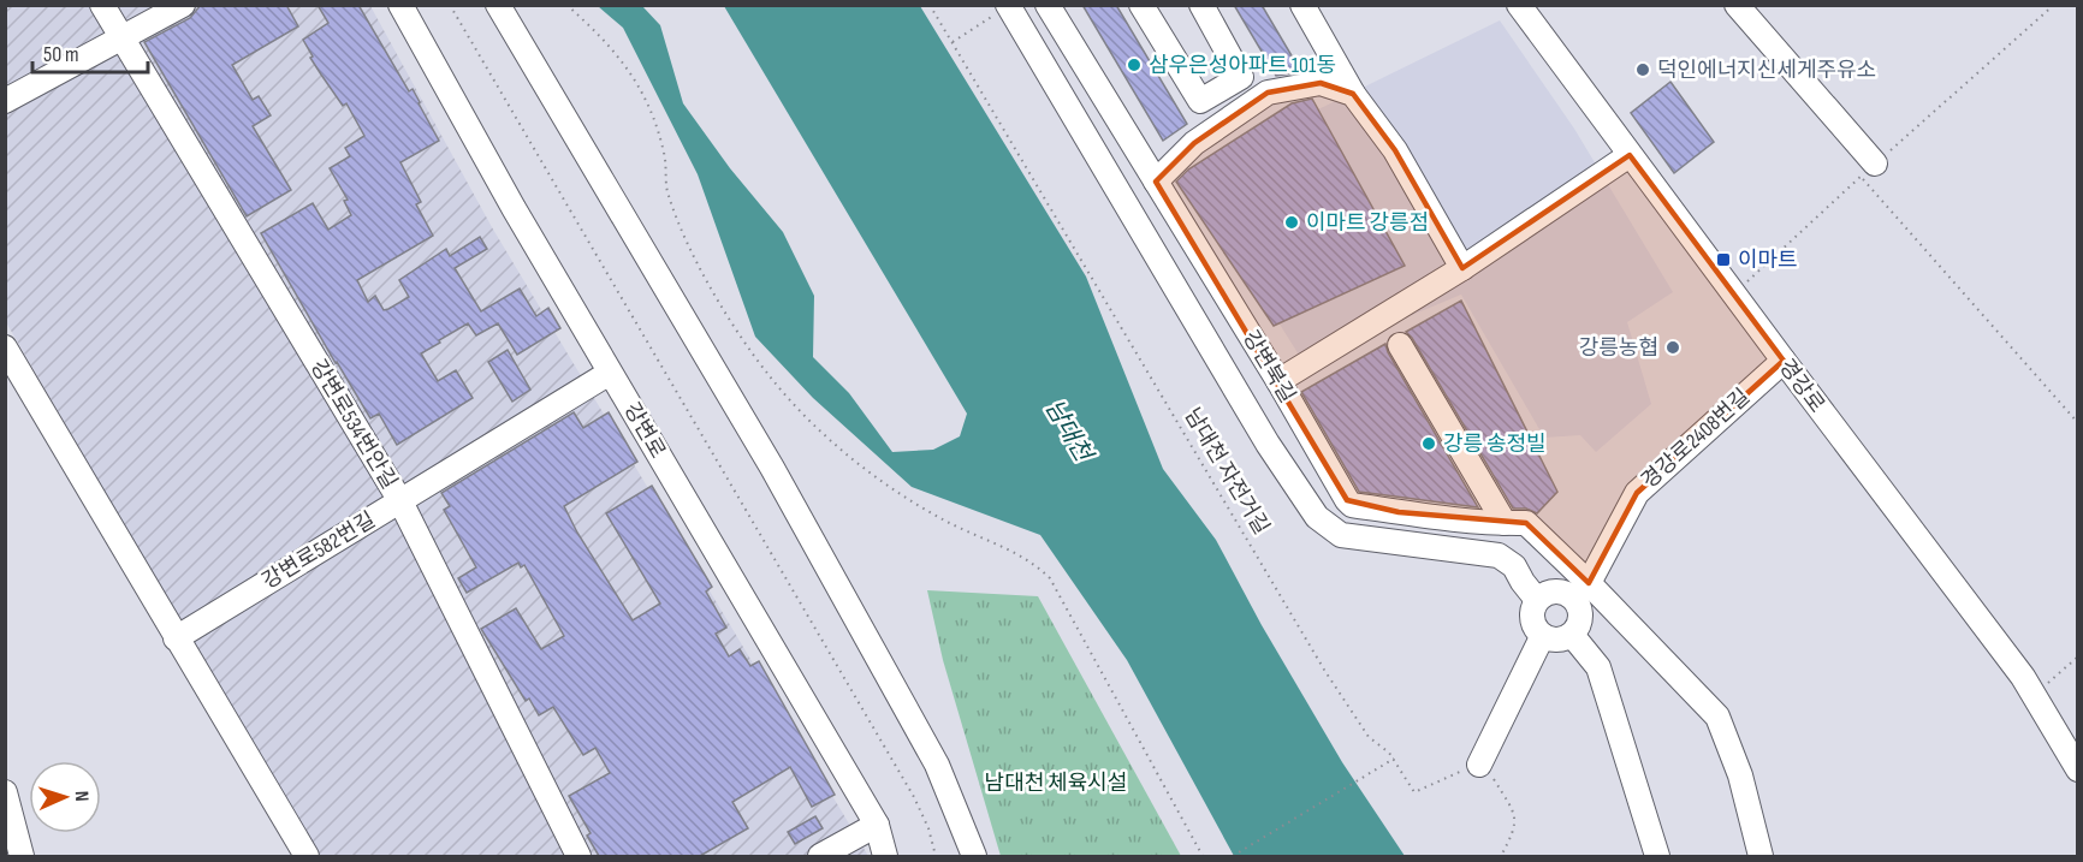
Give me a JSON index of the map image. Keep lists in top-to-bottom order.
{
  "streets": {
    "street": [
      "강변북길",
      "경강로",
      "강변로534번안길",
      "강변로",
      "경강로2408번길",
      "강변로582번길"
    ],
    "path": ["남대천 자전거길"]
  },
  "crossings": [
    ["강변북길", "경강로2408번길"],
    ["경강로", "경강로2408번길"],
    ["강변로534번안길", "강변로582번길"],
    ["강변로", "강변로582번길"]
  ],
  "water": ["남대천"],
  "parks": ["남대천 체육시설"],
  "places": {
    "other": [
      "삼우은성아파트 101동",
      "덕인에너지신세게주유소",
      "이마트 강릉점",
      "강릉농협",
      "강릉 송정빌"
    ],
    "transit": ["이마트"]
  },
  "scale_bar": "50 m",
  "north": "right"
}
